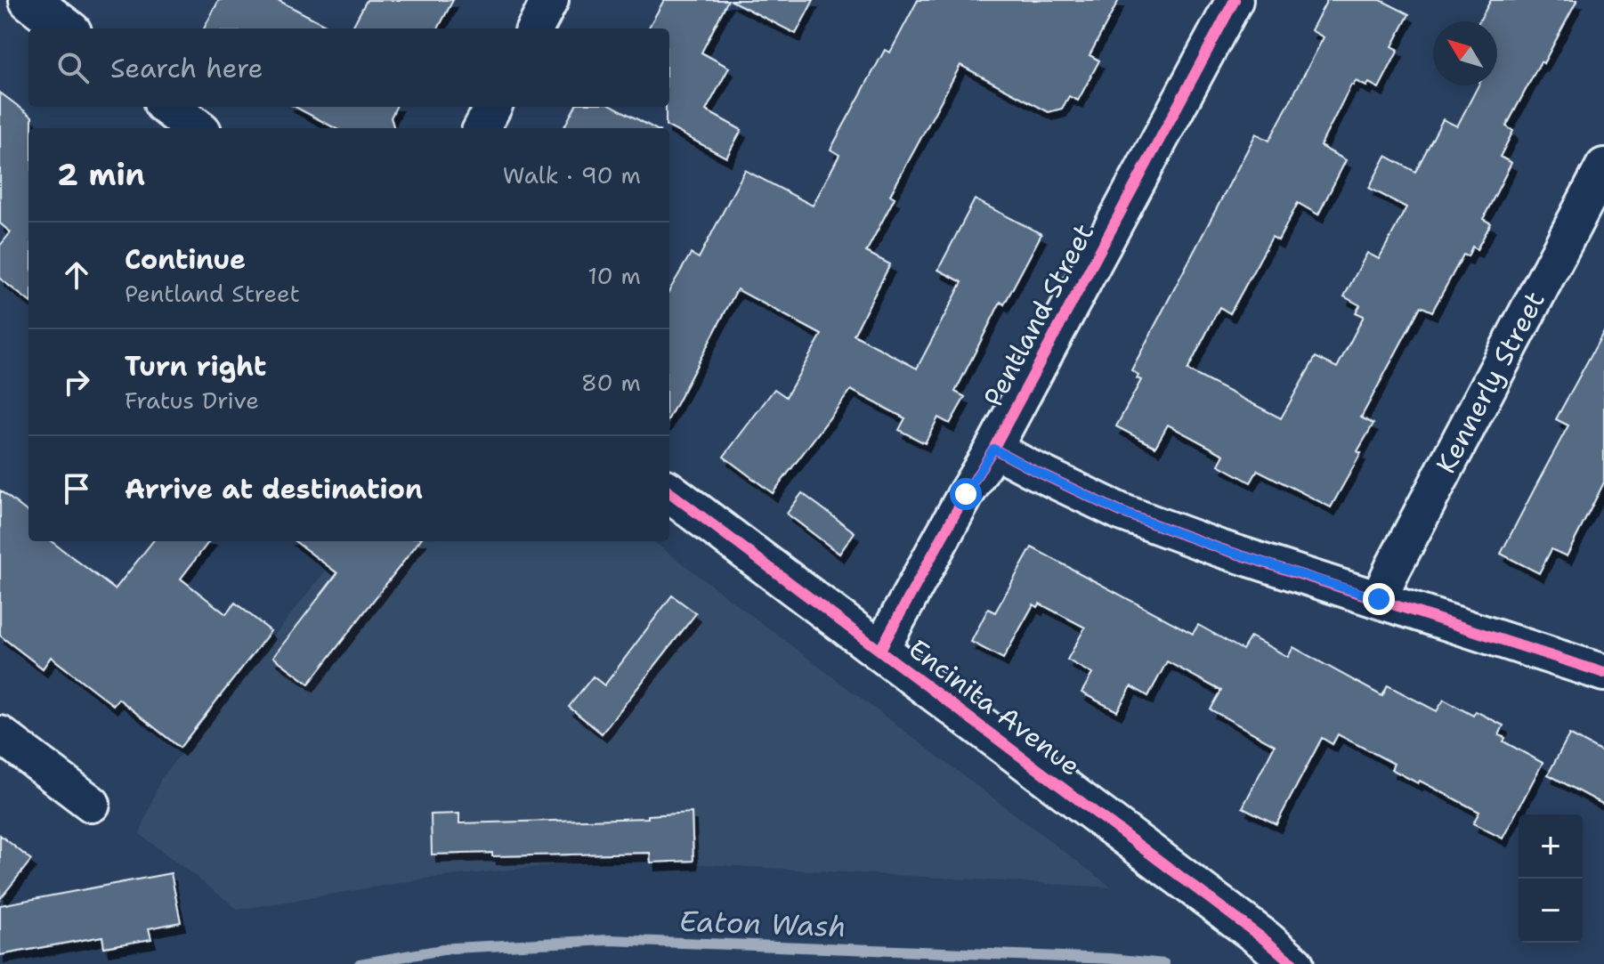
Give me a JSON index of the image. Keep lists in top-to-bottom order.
{
  "streets": {
    "street": ["Pentland Street", "Kennerly Street", "Encinita Avenue"]
  },
  "crossings": [
    ["Pentland Street", "Encinita Avenue"]
  ],
  "water": ["Eaton Wash"],
  "north": "top left",
  "page": {
    "search": "Search here",
    "heading": ["2 min", "Walk · 90 m"],
    "list": [
      ["Continue", "Pentland Street", "10 m"],
      ["Turn right", "Fratus Drive", "80 m"],
      "Arrive at destination"
    ],
    "map_buttons": ["+", "−"]
  }
}
